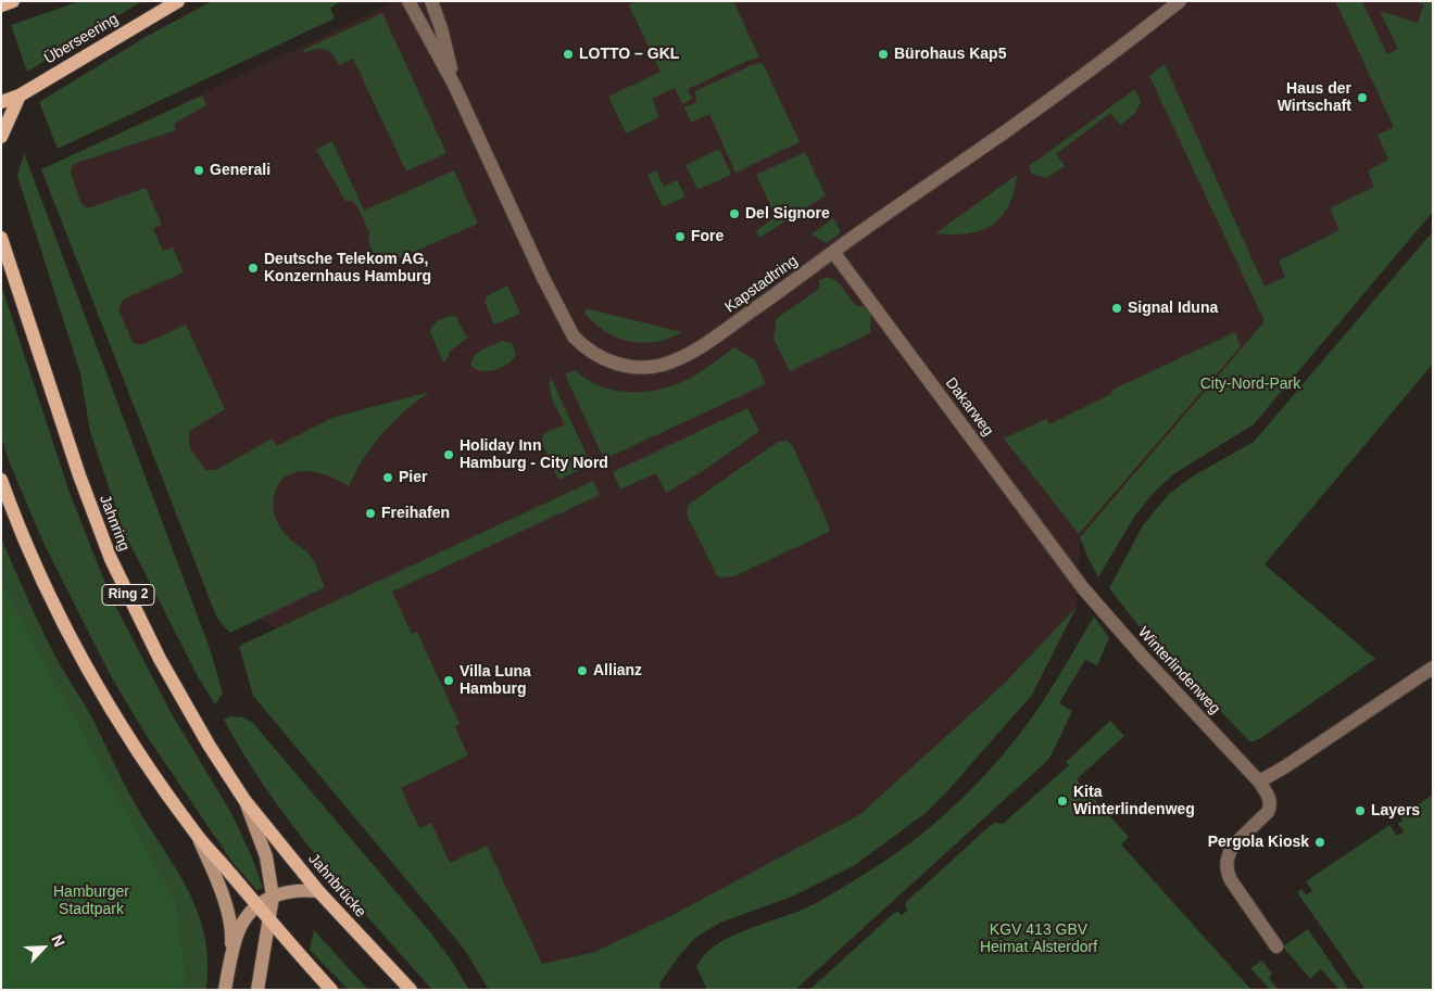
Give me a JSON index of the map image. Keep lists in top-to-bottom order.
{
  "streets": {
    "main road": [
      "Überseering",
      "Jahnring",
      "Ring 2",
      "Jahnbrücke"
    ],
    "street": ["Kapstadtring", "Dakarweg", "Winterlindenweg"]
  },
  "crossings": [
    ["Kapstadtring", "Dakarweg"],
    ["Dakarweg", "Winterlindenweg"],
    ["Jahnring", "Jahnbrücke"]
  ],
  "parks": ["City-Nord-Park", "Hamburger Stadtpark", "KGV 413 GBV Heimat Alsterdorf"],
  "places": [
    "LOTTO – GKL",
    "Bürohaus Kap5",
    "Haus der Wirtschaft",
    "Generali",
    "Del Signore",
    "Fore",
    "Deutsche Telekom AG, Konzernhaus Hamburg",
    "Signal Iduna",
    "Holiday Inn Hamburg - City Nord",
    "Pier",
    "Freihafen",
    "Allianz",
    "Villa Luna Hamburg",
    "Kita Winterlindenweg",
    "Layers",
    "Pergola Kiosk"
  ],
  "north": "top right"
}
